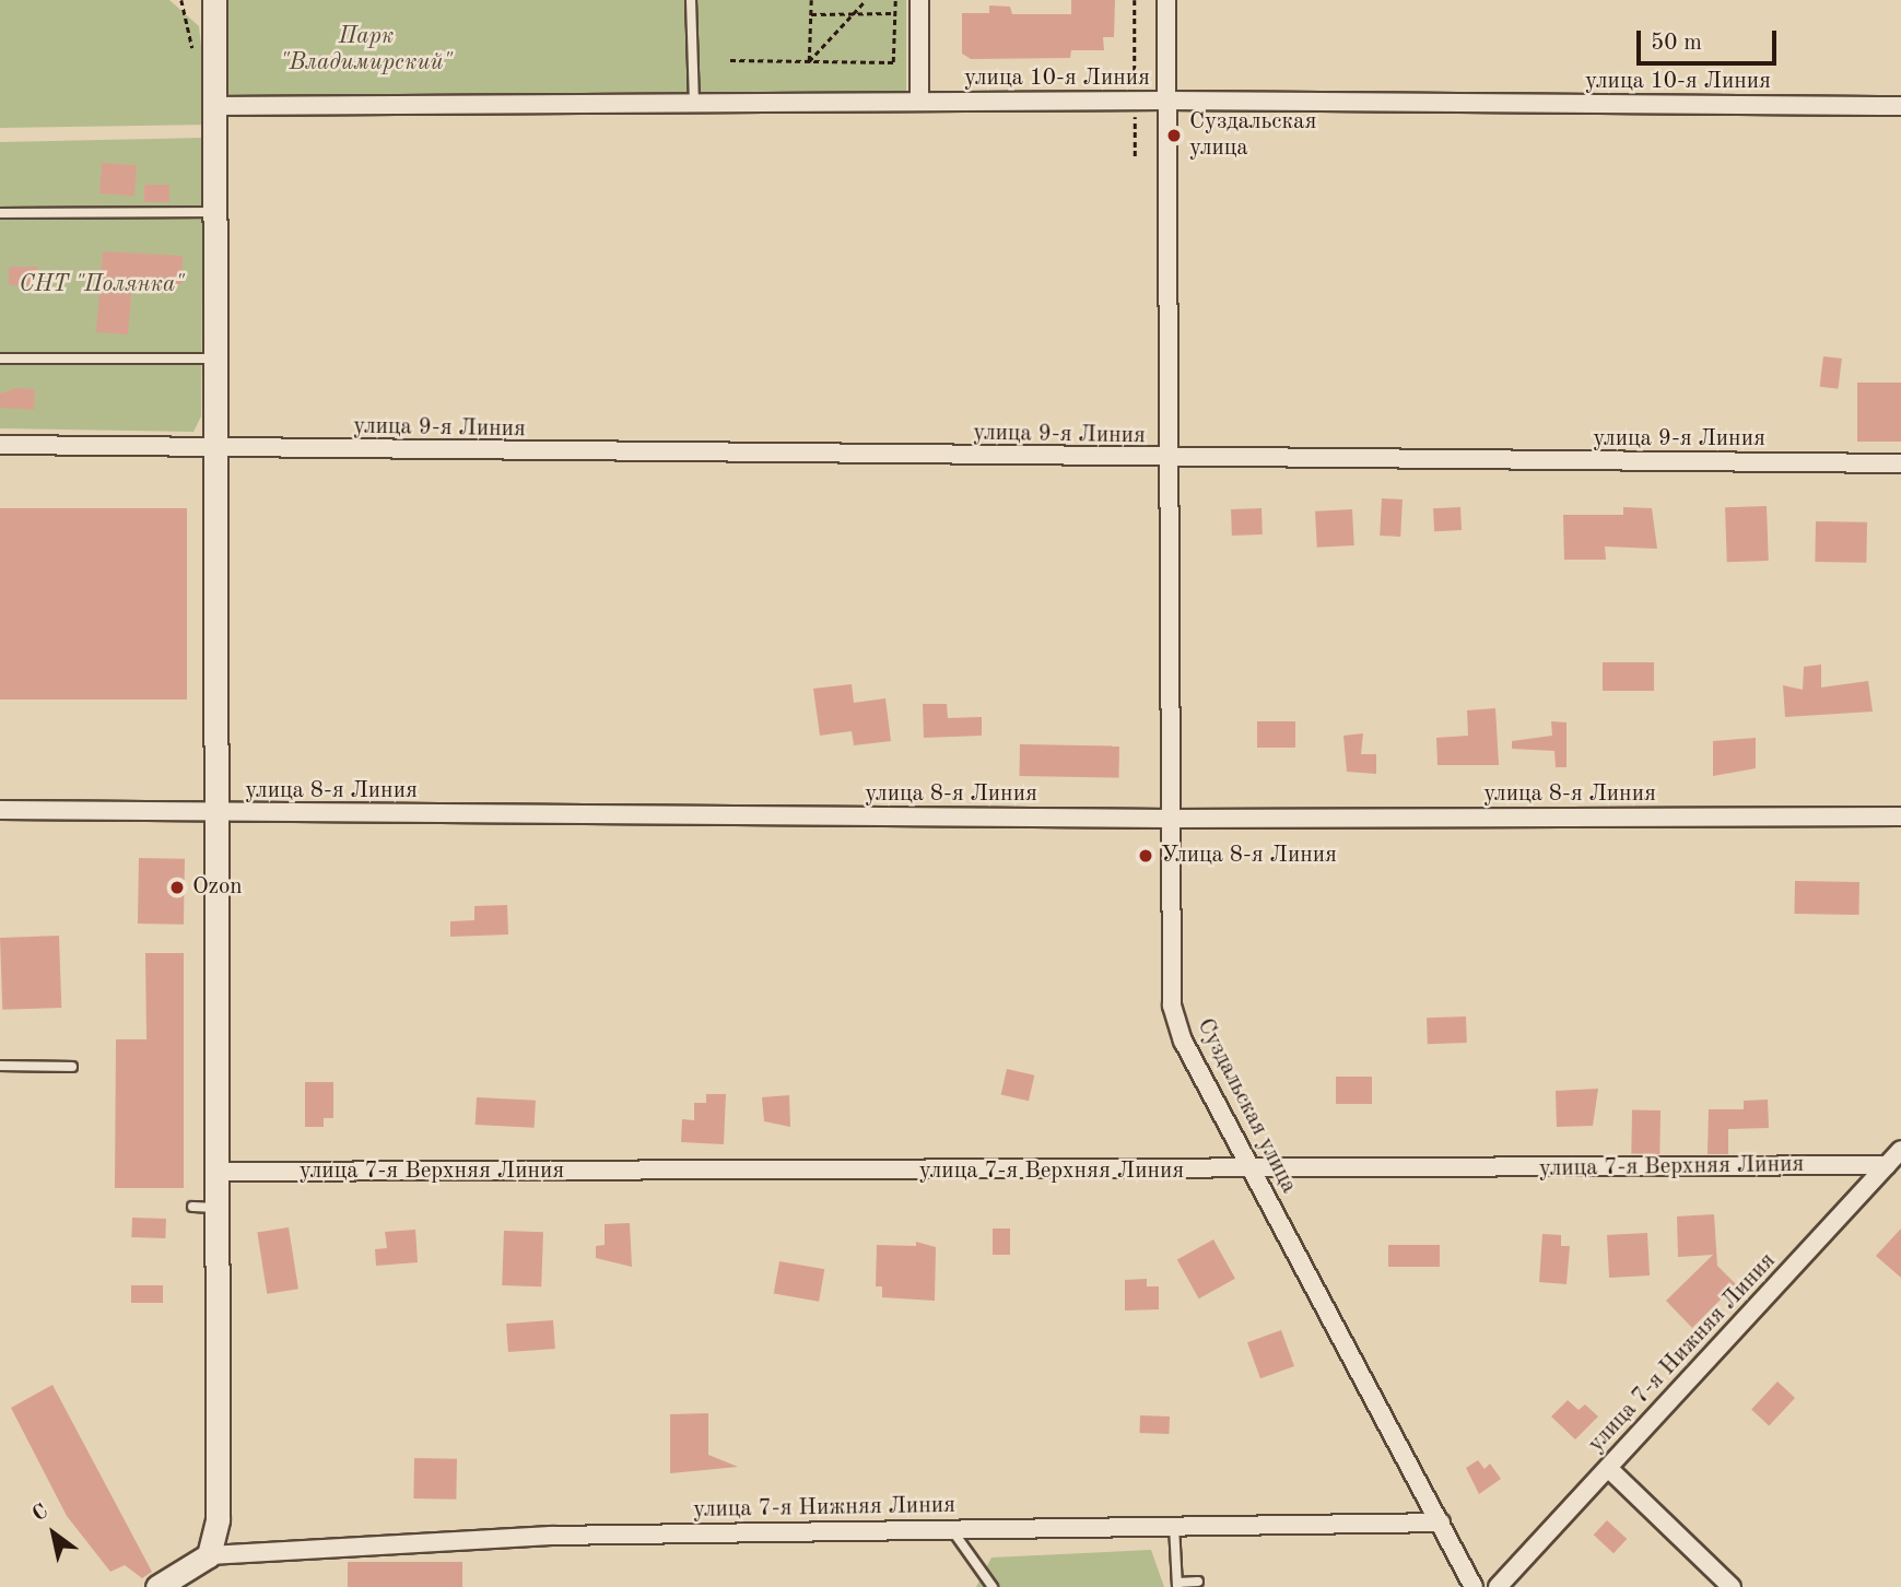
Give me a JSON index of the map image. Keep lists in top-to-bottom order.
{
  "streets": {
    "street": [
      "улица 10-я Линия",
      "улица 9-я Линия",
      "улица 8-я Линия",
      "Суздальская улица",
      "улица 7-я Верхняя Линия",
      "улица 7-я Нижняя Линия"
    ]
  },
  "crossings": [
    ["улица 10-я Линия", "Суздальская улица"],
    ["улица 9-я Линия", "Суздальская улица"],
    ["улица 8-я Линия", "Суздальская улица"],
    ["Суздальская улица", "улица 7-я Верхняя Линия"],
    ["Суздальская улица", "улица 7-я Нижняя Линия"],
    ["улица 7-я Верхняя Линия", "улица 7-я Нижняя Линия"]
  ],
  "parks": ["Парк \"Владимирский\"", "СНТ \"Полянка\""],
  "places": ["Суздальская улица", "Улица 8-я Линия", "Ozon"],
  "scale_bar": "50 m",
  "north": "top left"
}
